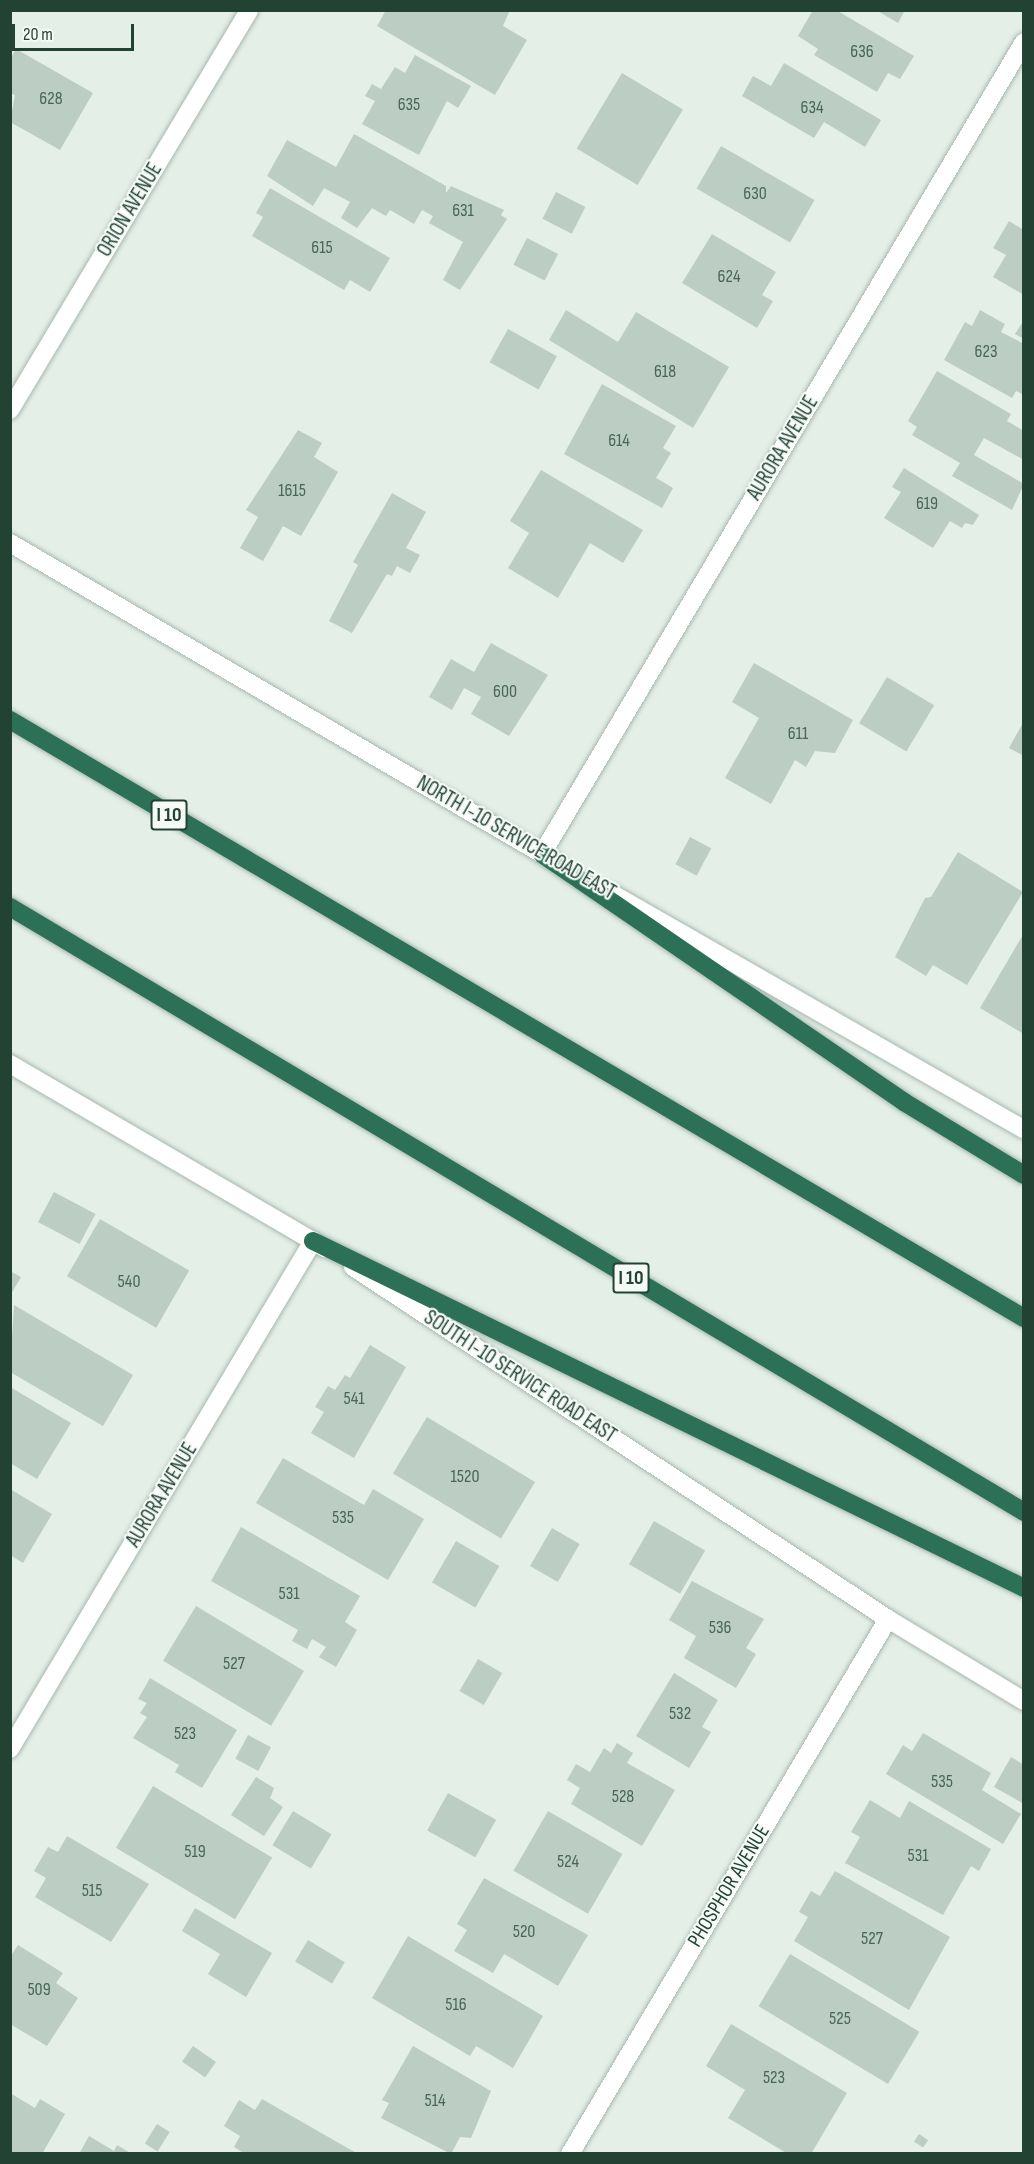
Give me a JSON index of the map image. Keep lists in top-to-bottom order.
{
  "streets": {
    "highway": ["I 10"],
    "street": [
      "ORION AVENUE",
      "AURORA AVENUE",
      "NORTH I-10 SERVICE ROAD EAST",
      "SOUTH I-10 SERVICE ROAD EAST",
      "PHOSPHOR AVENUE"
    ]
  },
  "crossings": [
    ["AURORA AVENUE", "NORTH I-10 SERVICE ROAD EAST"],
    ["AURORA AVENUE", "SOUTH I-10 SERVICE ROAD EAST"],
    ["SOUTH I-10 SERVICE ROAD EAST", "PHOSPHOR AVENUE"]
  ],
  "house_numbers": [
    "636",
    "628",
    "635",
    "634",
    "630",
    "631",
    "615",
    "624",
    "623",
    "618",
    "614",
    "1615",
    "619",
    "600",
    "611",
    "540",
    "541",
    "1520",
    "535",
    "531",
    "536",
    "527",
    "532",
    "523",
    "535",
    "528",
    "519",
    "531",
    "524",
    "515",
    "520",
    "527",
    "509",
    "516",
    "525",
    "523",
    "514"
  ],
  "scale_bar": "20 m"
}
